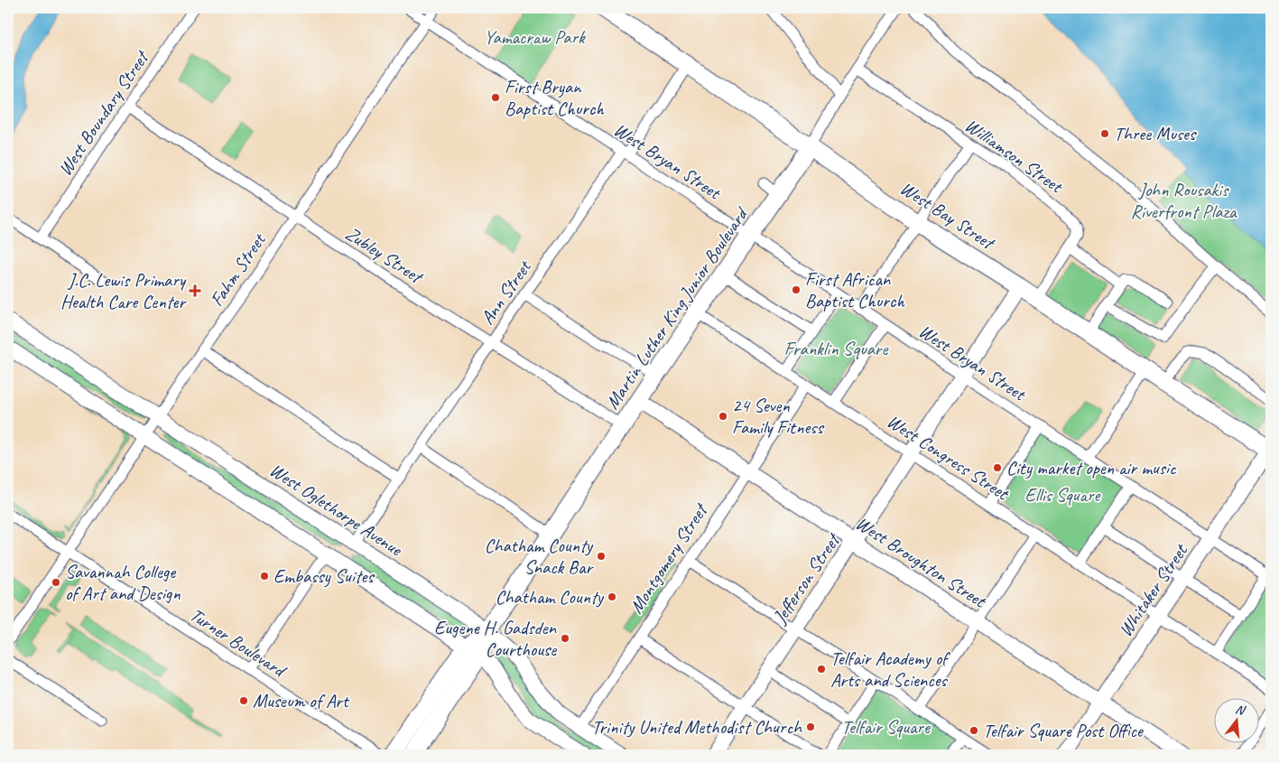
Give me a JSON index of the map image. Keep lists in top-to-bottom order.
{
  "streets": {
    "main road": [
      "West Bay Street",
      "Martin Luther King Junior Boulevard",
      "West Oglethorpe Avenue",
      "Montgomery Street",
      "West Broughton Street",
      "Jefferson Street",
      "Whitaker Street"
    ],
    "street": [
      "West Boundary Street",
      "Williamson Street",
      "West Bryan Street",
      "Zubley Street",
      "Fahm Street",
      "Ann Street",
      "West Congress Street",
      "Turner Boulevard"
    ]
  },
  "crossings": [
    ["West Boundary Street", "Zubley Street"],
    ["Williamson Street", "West Bay Street"],
    ["Williamson Street", "Martin Luther King Junior Boulevard"],
    ["West Bryan Street", "Fahm Street"],
    ["West Bryan Street", "Ann Street"],
    ["West Bryan Street", "Martin Luther King Junior Boulevard"],
    ["West Bryan Street", "Jefferson Street"],
    ["West Bryan Street", "Whitaker Street"],
    ["West Bay Street", "Ann Street"],
    ["West Bay Street", "Martin Luther King Junior Boulevard"],
    ["West Bay Street", "Jefferson Street"],
    ["West Bay Street", "Whitaker Street"],
    ["Zubley Street", "Fahm Street"],
    ["Zubley Street", "Ann Street"],
    ["Zubley Street", "Martin Luther King Junior Boulevard"],
    ["Fahm Street", "West Oglethorpe Avenue"],
    ["Fahm Street", "Turner Boulevard"],
    ["Ann Street", "West Oglethorpe Avenue"],
    ["Martin Luther King Junior Boulevard", "West Congress Street"],
    ["Martin Luther King Junior Boulevard", "West Oglethorpe Avenue"],
    ["Martin Luther King Junior Boulevard", "West Broughton Street"],
    ["West Congress Street", "Montgomery Street"],
    ["West Congress Street", "Jefferson Street"],
    ["West Congress Street", "Whitaker Street"],
    ["West Oglethorpe Avenue", "Montgomery Street"],
    ["Montgomery Street", "West Broughton Street"],
    ["West Broughton Street", "Jefferson Street"],
    ["West Broughton Street", "Whitaker Street"]
  ],
  "parks": [
    "Yamacraw Park",
    "John Rousakis Riverfront Plaza",
    "Franklin Square",
    "Ellis Square",
    "Telfair Square"
  ],
  "places": {
    "other": [
      "First Bryan Baptist Church",
      "Three Muses",
      "First African Baptist Church",
      "24 Seven Family Fitness",
      "City market open air music",
      "Chatham County Snack Bar",
      "Embassy Suites",
      "Savannah College of Art and Design",
      "Chatham County",
      "Eugene H. Gadsden Courthouse",
      "Telfair Academy of Arts and Sciences",
      "Museum of Art",
      "Trinity United Methodist Church",
      "Telfair Square Post Office"
    ],
    "health": ["J.C. Lewis Primary Health Care Center"]
  },
  "north": "top"
}
